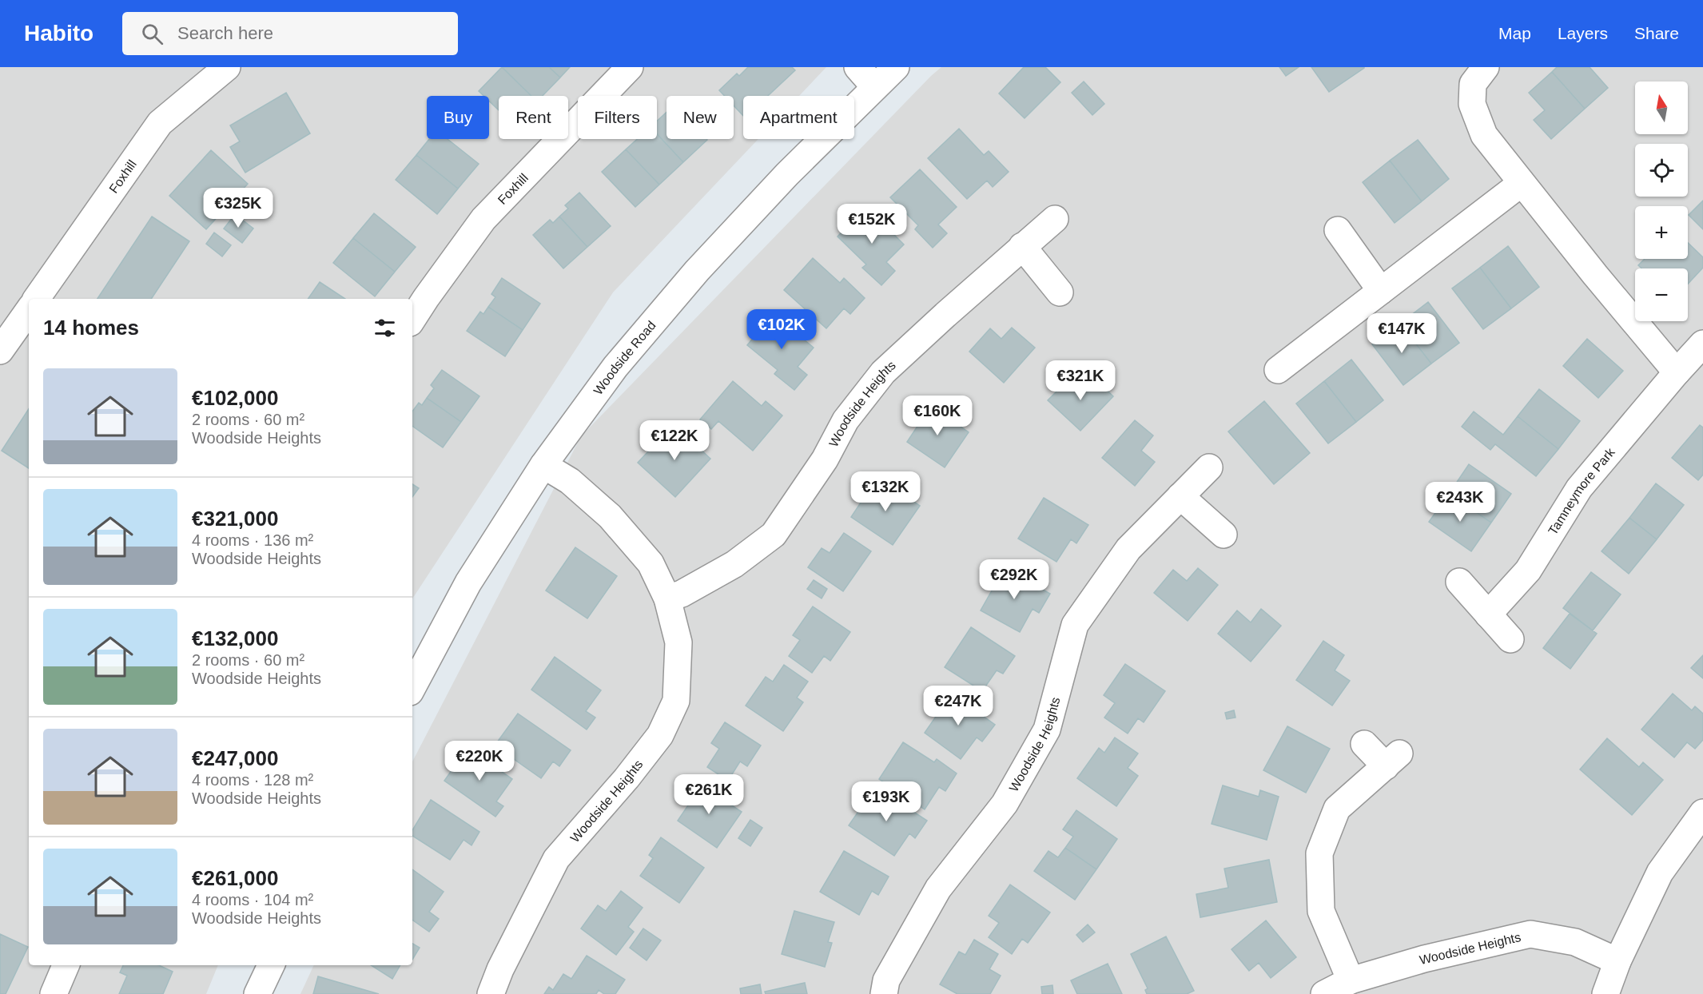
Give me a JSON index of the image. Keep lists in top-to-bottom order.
{
  "streets": {
    "street": [
      "Foxhill",
      "Woodside Road",
      "Woodside Heights",
      "Tamneymore Park"
    ]
  },
  "crossings": [
    ["Woodside Road", "Woodside Heights"]
  ],
  "north": "top",
  "page": {
    "header": "Habito",
    "search": "Search here",
    "nav": ["Map", "Layers", "Share"],
    "map_buttons": ["+", "−"],
    "chip": [
      "Buy",
      "Rent",
      "Filters",
      "New",
      "Apartment"
    ],
    "price": [
      "€325K",
      "€152K",
      "€102K",
      "€147K",
      "€321K",
      "€160K",
      "€122K",
      "€132K",
      "€243K",
      "€292K",
      "€247K",
      "€220K",
      "€261K",
      "€193K"
    ],
    "heading": "14 homes",
    "list": [
      {
        "name": "€102,000",
        "note": "2 rooms · 60 m² · Woodside Heights"
      },
      {
        "name": "€321,000",
        "note": "4 rooms · 136 m² · Woodside Heights"
      },
      {
        "name": "€132,000",
        "note": "2 rooms · 60 m² · Woodside Heights"
      },
      {
        "name": "€247,000",
        "note": "4 rooms · 128 m² · Woodside Heights"
      },
      {
        "name": "€261,000",
        "note": "4 rooms · 104 m² · Woodside Heights"
      }
    ]
  }
}
